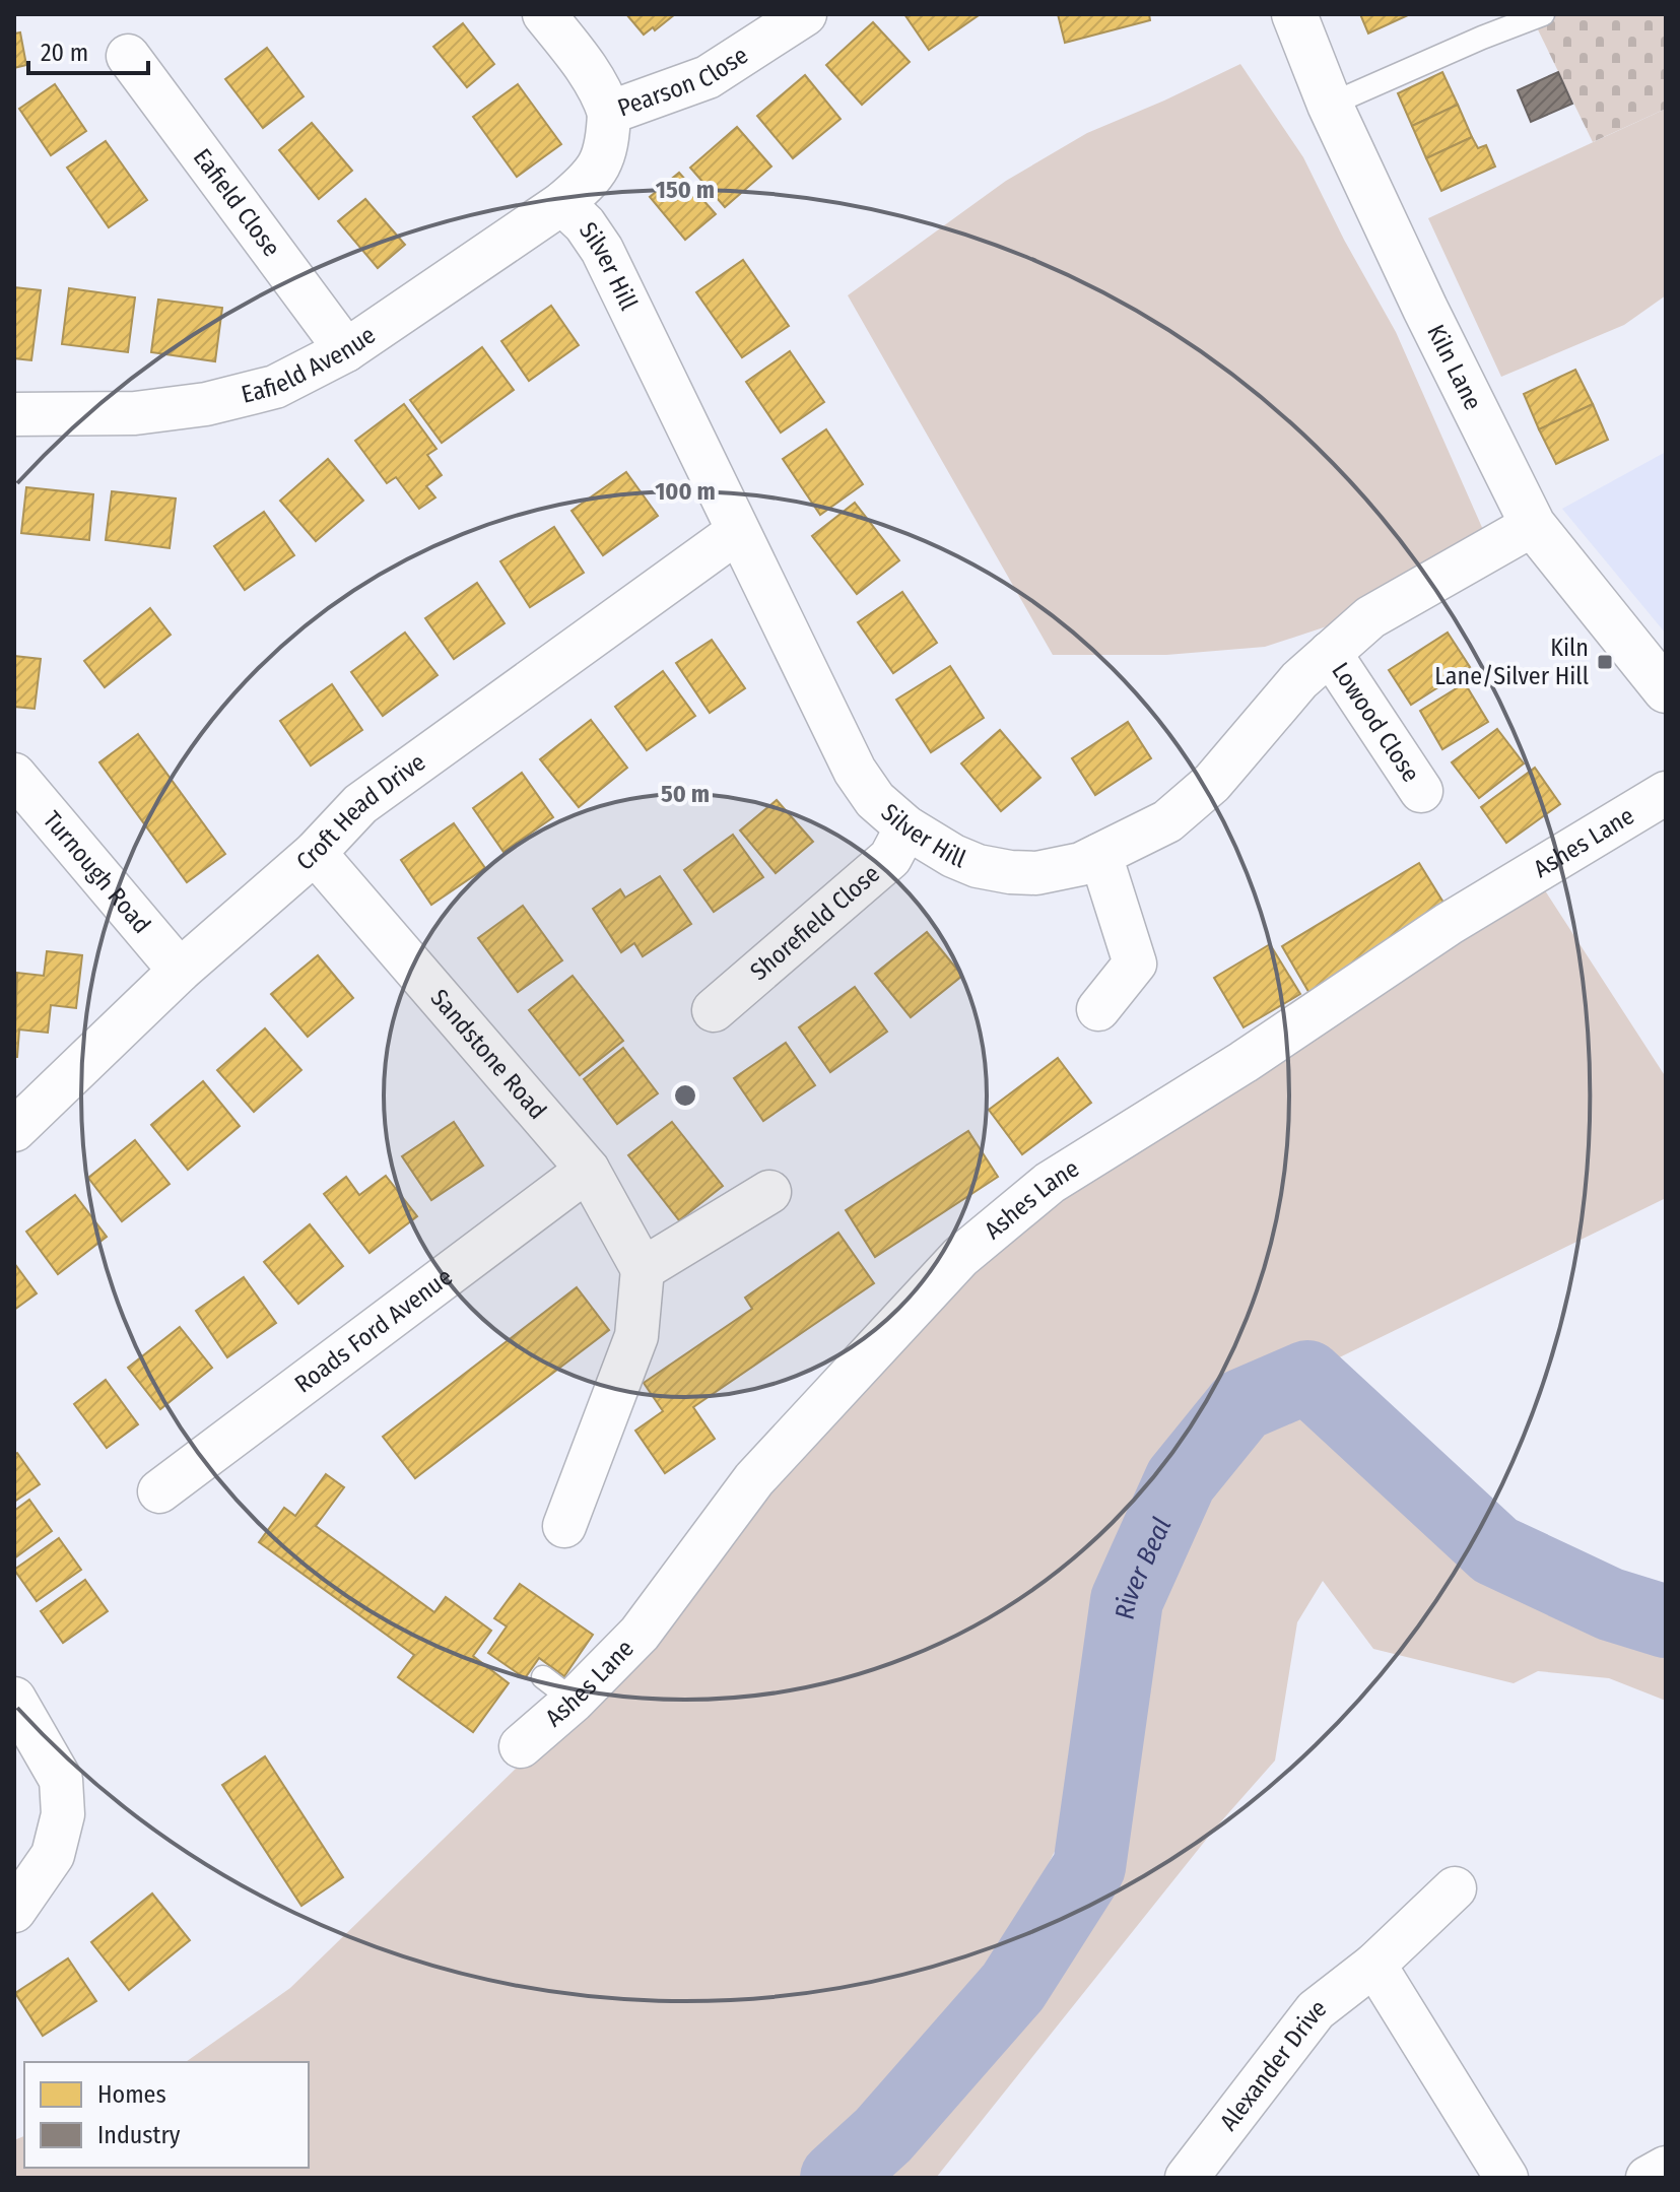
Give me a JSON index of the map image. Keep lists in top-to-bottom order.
{
  "streets": {
    "main road": ["Kiln Lane"],
    "street": [
      "Pearson Close",
      "Eafield Close",
      "Silver Hill",
      "Eafield Avenue",
      "Lowood Close",
      "Croft Head Drive",
      "Ashes Lane",
      "Turnough Road",
      "Shorefield Close",
      "Sandstone Road",
      "Roads Ford Avenue",
      "Alexander Drive"
    ]
  },
  "crossings": [
    ["Pearson Close", "Silver Hill"],
    ["Pearson Close", "Eafield Avenue"],
    ["Eafield Close", "Eafield Avenue"],
    ["Silver Hill", "Eafield Avenue"],
    ["Silver Hill", "Kiln Lane"],
    ["Silver Hill", "Lowood Close"],
    ["Silver Hill", "Croft Head Drive"],
    ["Silver Hill", "Shorefield Close"],
    ["Croft Head Drive", "Turnough Road"],
    ["Croft Head Drive", "Sandstone Road"],
    ["Sandstone Road", "Roads Ford Avenue"]
  ],
  "water": ["River Beal"],
  "places": {
    "transit": ["Kiln Lane/Silver Hill"]
  },
  "legend": ["Homes", "Industry"],
  "scale_bar": "20 m",
  "rings": ["150 m", "100 m", "50 m"]
}
